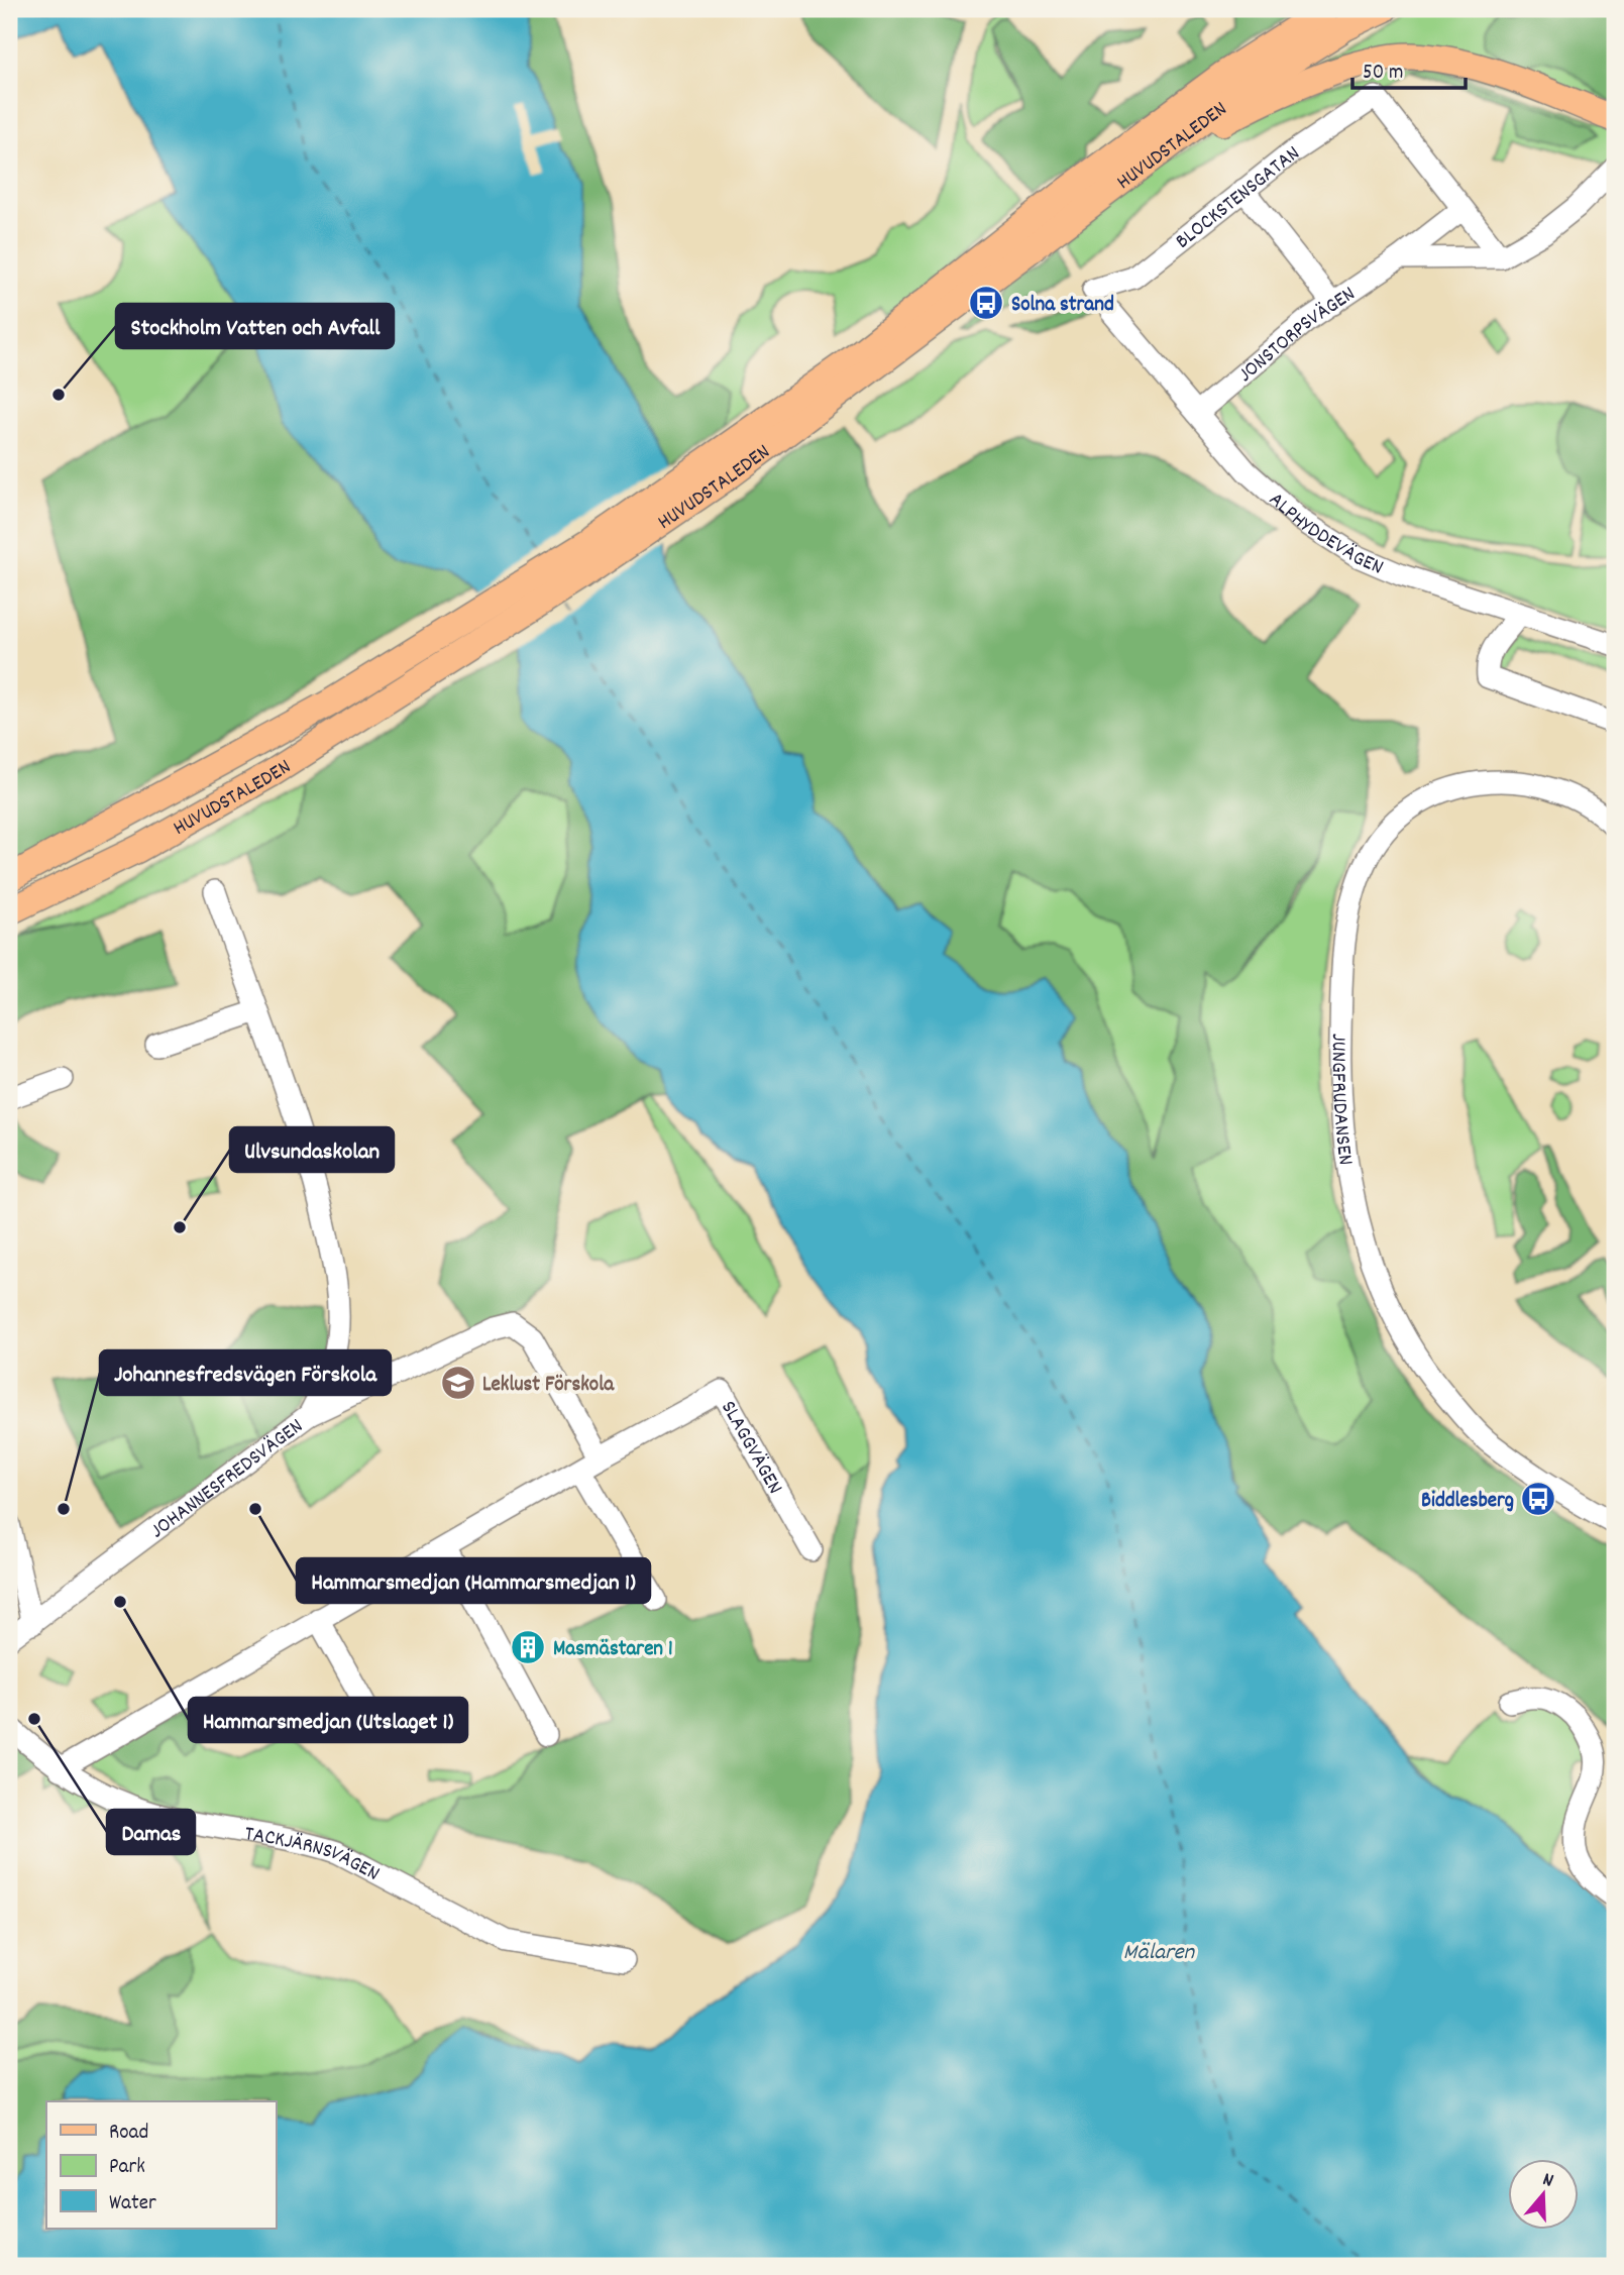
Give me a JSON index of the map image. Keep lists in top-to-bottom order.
{
  "streets": {
    "main road": ["HUVUDSTALEDEN"],
    "street": [
      "BLOCKSTENSGATAN",
      "JONSTORPSVÄGEN",
      "ALPHYDDEVÄGEN",
      "JUNGFRUDANSEN",
      "SLAGGVÄGEN",
      "JOHANNESFREDSVÄGEN",
      "TACKJÄRNSVÄGEN"
    ]
  },
  "crossings": [
    ["BLOCKSTENSGATAN", "JONSTORPSVÄGEN"],
    ["JONSTORPSVÄGEN", "ALPHYDDEVÄGEN"]
  ],
  "water": ["Mälaren"],
  "places": {
    "bus stop": ["Solna strand", "Biddlesberg"],
    "other": [
      "Stockholm Vatten och Avfall",
      "Ulvsundaskolan",
      "Johannesfredsvägen Förskola",
      "Hammarsmedjan (Hammarsmedjan 1)",
      "Hammarsmedjan (Utslaget 1)",
      "Damas"
    ],
    "school or university": ["Leklust Förskola"],
    "building": ["Masmästaren 1"]
  },
  "legend": ["Road", "Park", "Water"],
  "scale_bar": "50 m",
  "north": "top"
}
